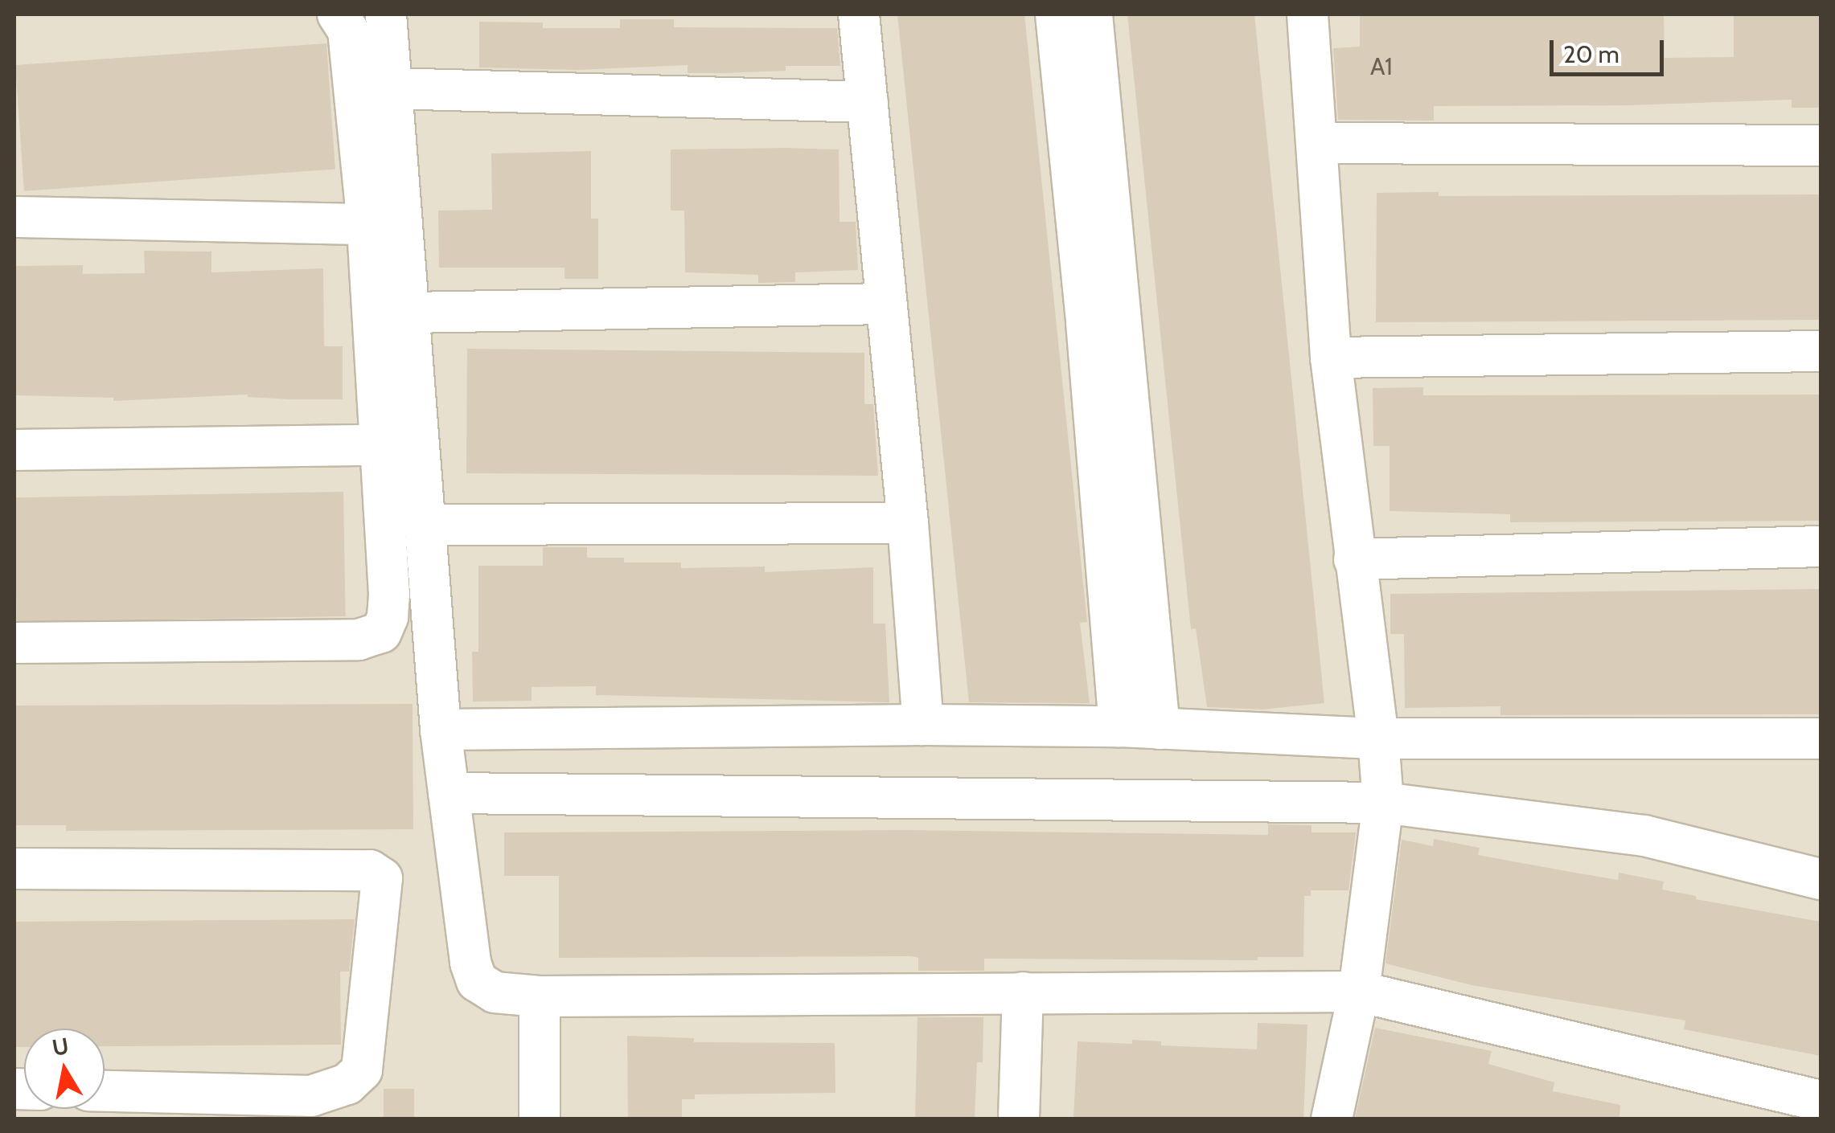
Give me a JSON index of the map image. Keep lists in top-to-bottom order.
{
  "house_numbers": ["A1"],
  "scale_bar": "20 m",
  "north": "top"
}
